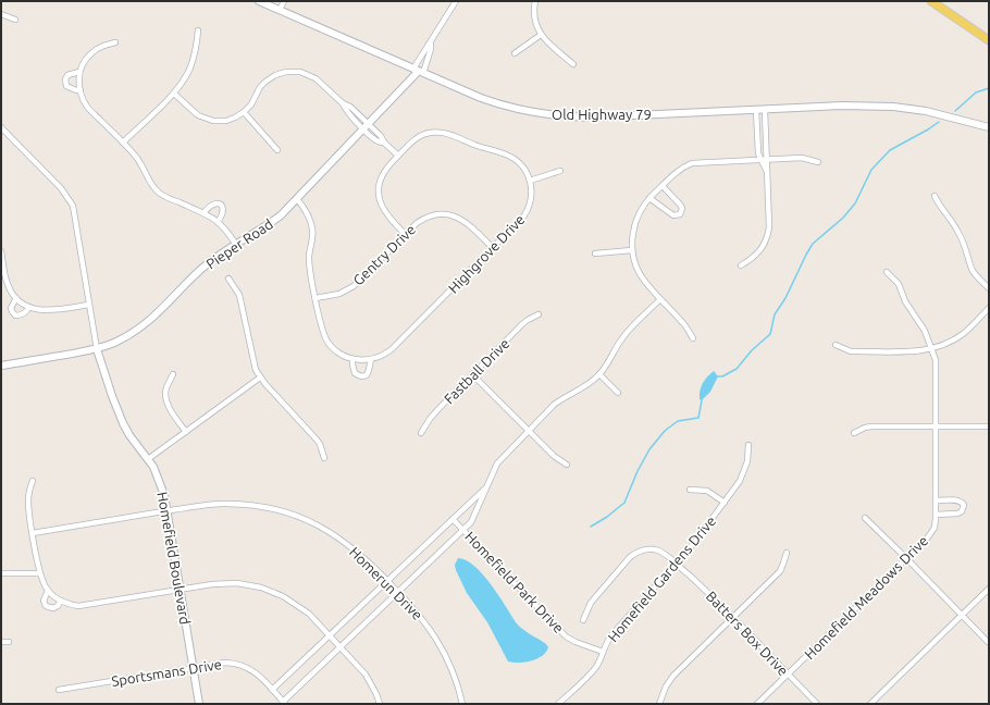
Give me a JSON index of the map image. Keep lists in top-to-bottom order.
{
  "streets": {
    "street": [
      "Old Highway 79",
      "Pieper Road",
      "Highgrove Drive",
      "Gentry Drive",
      "Fastball Drive",
      "Homefield Boulevard",
      "Homefield Gardens Drive",
      "Homefield Park Drive",
      "Homerun Drive",
      "Homefield Meadows Drive",
      "Batters Box Drive",
      "Sportsmans Drive"
    ]
  },
  "crossings": [
    ["Old Highway 79", "Pieper Road"],
    ["Pieper Road", "Highgrove Drive"],
    ["Pieper Road", "Homefield Boulevard"],
    ["Highgrove Drive", "Gentry Drive"],
    ["Homefield Boulevard", "Homerun Drive"],
    ["Homefield Boulevard", "Sportsmans Drive"],
    ["Homefield Gardens Drive", "Homefield Park Drive"],
    ["Homefield Gardens Drive", "Batters Box Drive"],
    ["Homefield Meadows Drive", "Batters Box Drive"]
  ]
}
